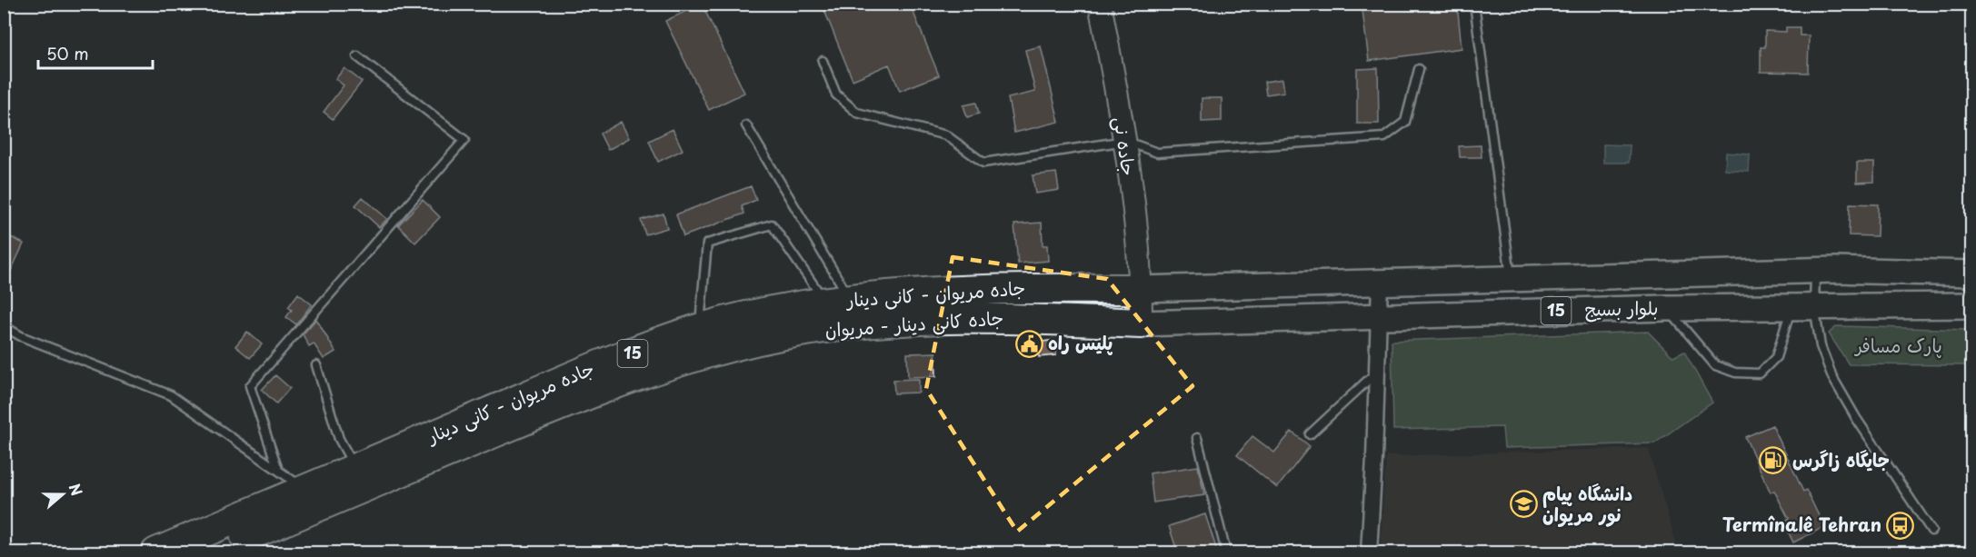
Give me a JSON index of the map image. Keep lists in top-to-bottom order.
{
  "streets": {
    "highway": ["جاده مریوان - کانی دینار", "15", "جاده کانی دینار - مریوان"],
    "main road": ["جاده نی", "بلوار بسیج"]
  },
  "crossings": [
    ["جاده نی", "جاده مریوان - کانی دینار"],
    ["جاده نی", "بلوار بسیج"],
    ["جاده نی", "جاده کانی دینار - مریوان"],
    ["جاده مریوان - کانی دینار", "بلوار بسیج"],
    ["بلوار بسیج", "جاده کانی دینار - مریوان"]
  ],
  "parks": ["پارک مسافر"],
  "places": {
    "public building": ["پلیس راه"],
    "fuel station": ["جایگاه زاگرس"],
    "school or university": ["دانشگاه پیام نور مریوان"],
    "bus stop": ["Termînalê Tehran"]
  },
  "scale_bar": "50 m",
  "north": "right"
}
